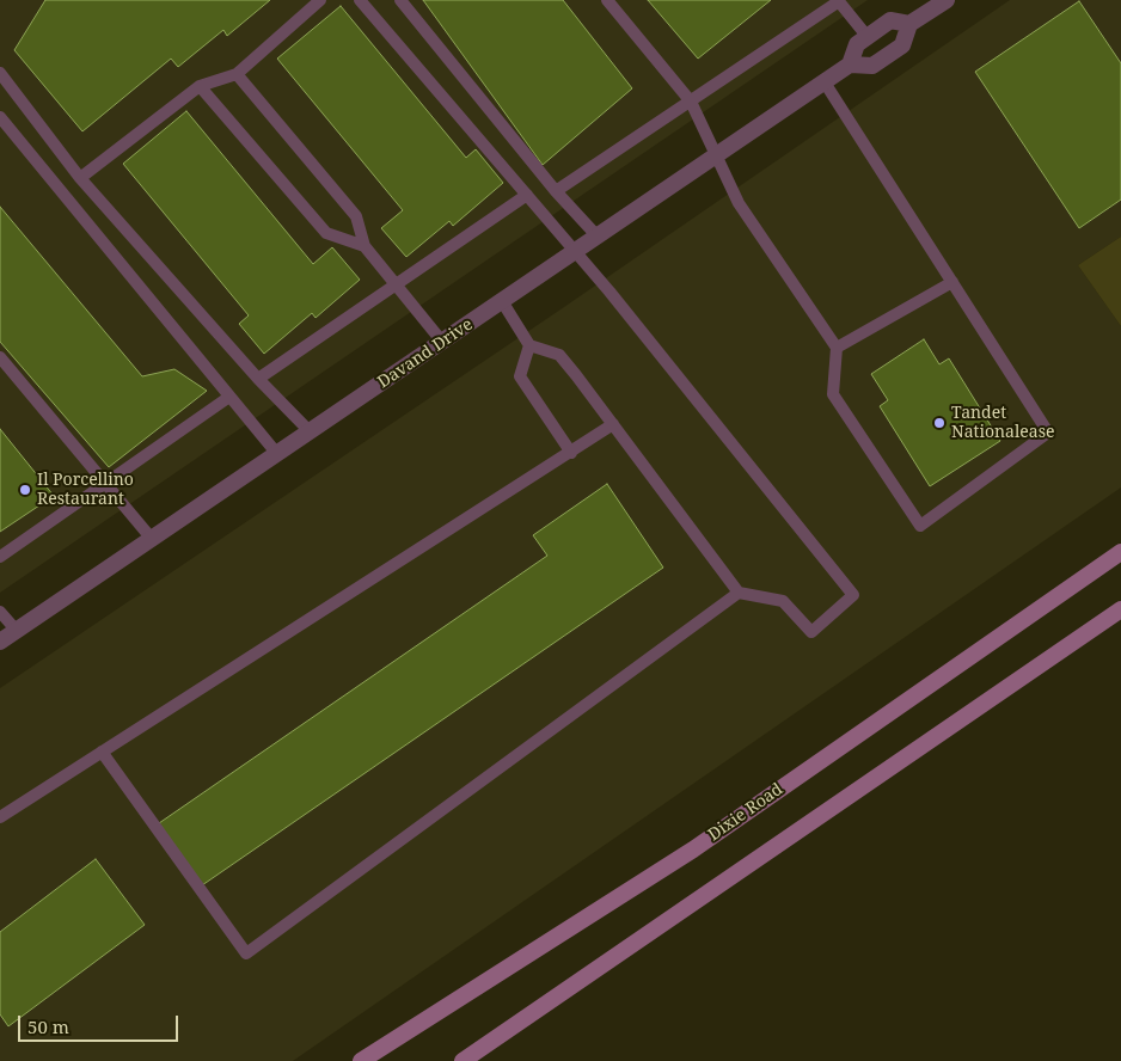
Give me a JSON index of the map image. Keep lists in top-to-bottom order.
{
  "streets": {
    "main road": ["Dixie Road"],
    "street": ["Davand Drive"]
  },
  "places": ["Tandet Nationalease", "Il Porcellino Restaurant"],
  "scale_bar": "50 m"
}
